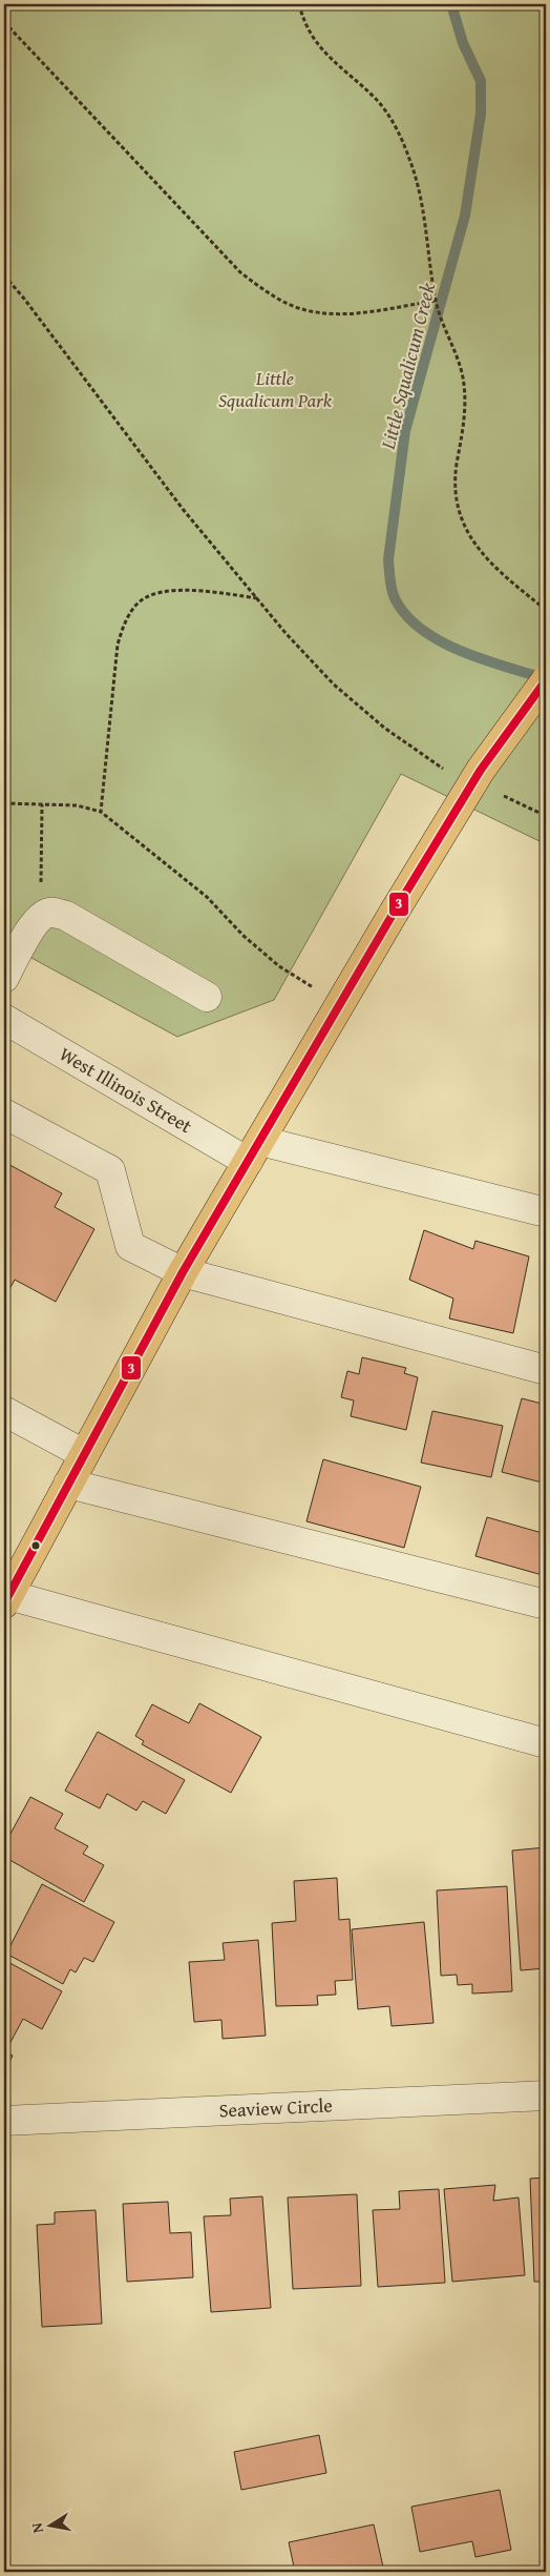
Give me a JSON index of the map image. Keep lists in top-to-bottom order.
{
  "streets": {
    "street": ["West Illinois Street", "Seaview Circle"]
  },
  "water": ["Little Squalicum Creek"],
  "parks": ["Little Squalicum Park"],
  "lines": ["transit line 3"],
  "north": "left"
}
